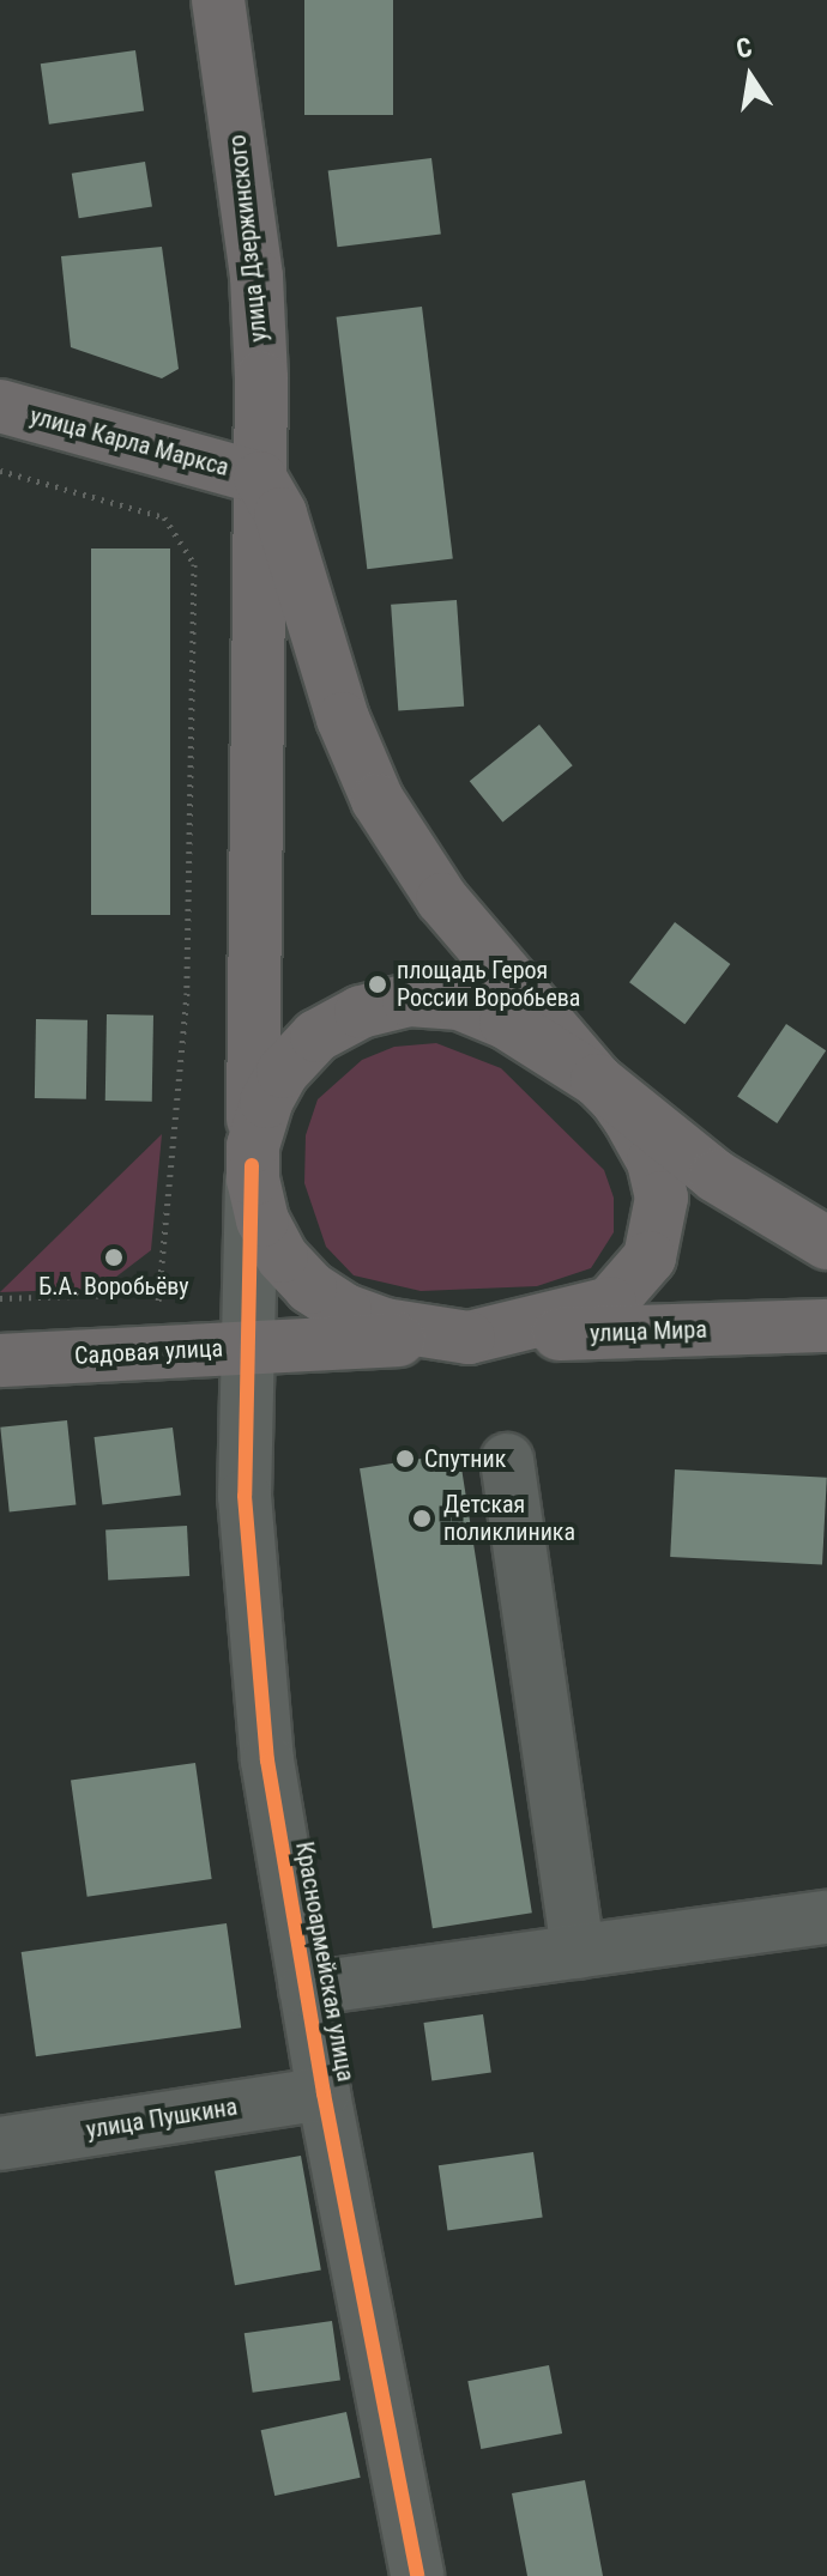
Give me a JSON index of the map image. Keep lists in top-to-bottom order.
{
  "streets": {
    "main road": [
      "улица Дзержинского",
      "улица Карла Маркса",
      "улица Мира",
      "Садовая улица"
    ],
    "street": ["Красноармейская улица", "улица Пушкина"]
  },
  "crossings": [
    ["улица Дзержинского", "улица Карла Маркса"],
    ["улица Дзержинского", "улица Мира"],
    ["улица Дзержинского", "Садовая улица"],
    ["улица Дзержинского", "Красноармейская улица"],
    ["улица Мира", "Садовая улица"],
    ["Садовая улица", "Красноармейская улица"],
    ["Красноармейская улица", "улица Пушкина"]
  ],
  "places": [
    "площадь Героя России Воробьева",
    "Б.А. Воробьёву",
    "Спутник",
    "Детская поликлиника"
  ],
  "north": "top"
}
